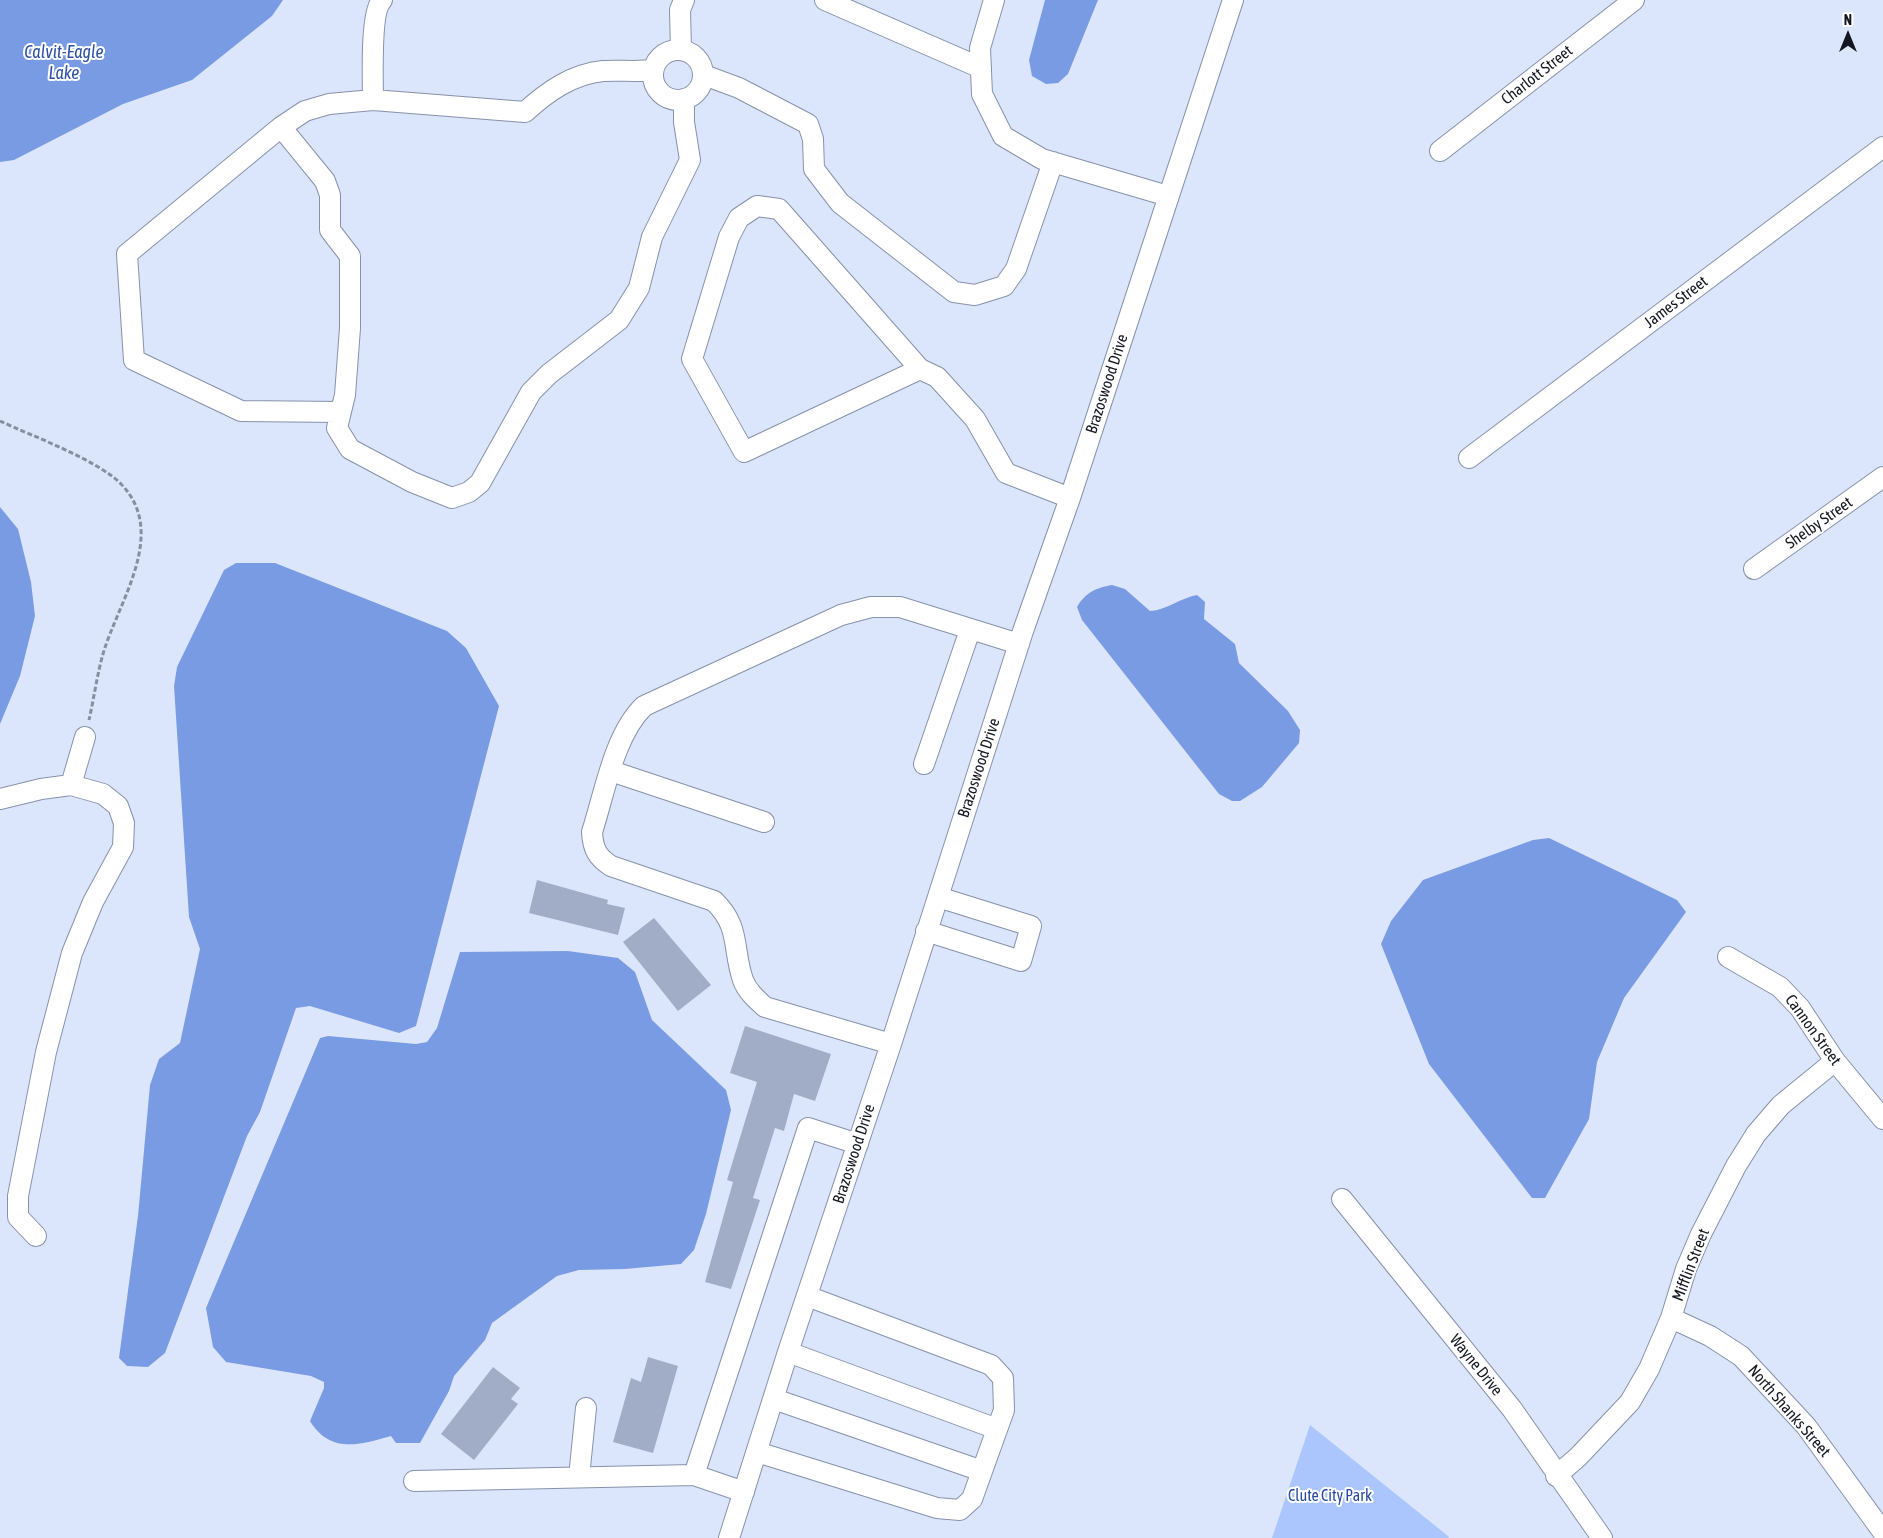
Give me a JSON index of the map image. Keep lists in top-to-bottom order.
{
  "streets": {
    "street": [
      "Charlott Street",
      "James Street",
      "Brazoswood Drive",
      "Shelby Street",
      "Cannon Street",
      "Mifflin Street",
      "Wayne Drive",
      "North Shanks Street"
    ]
  },
  "crossings": [
    ["Cannon Street", "Mifflin Street"],
    ["Mifflin Street", "Wayne Drive"],
    ["Mifflin Street", "North Shanks Street"]
  ],
  "water": ["Calvit-Eagle Lake"],
  "parks": ["Clute City Park"],
  "north": "top"
}
